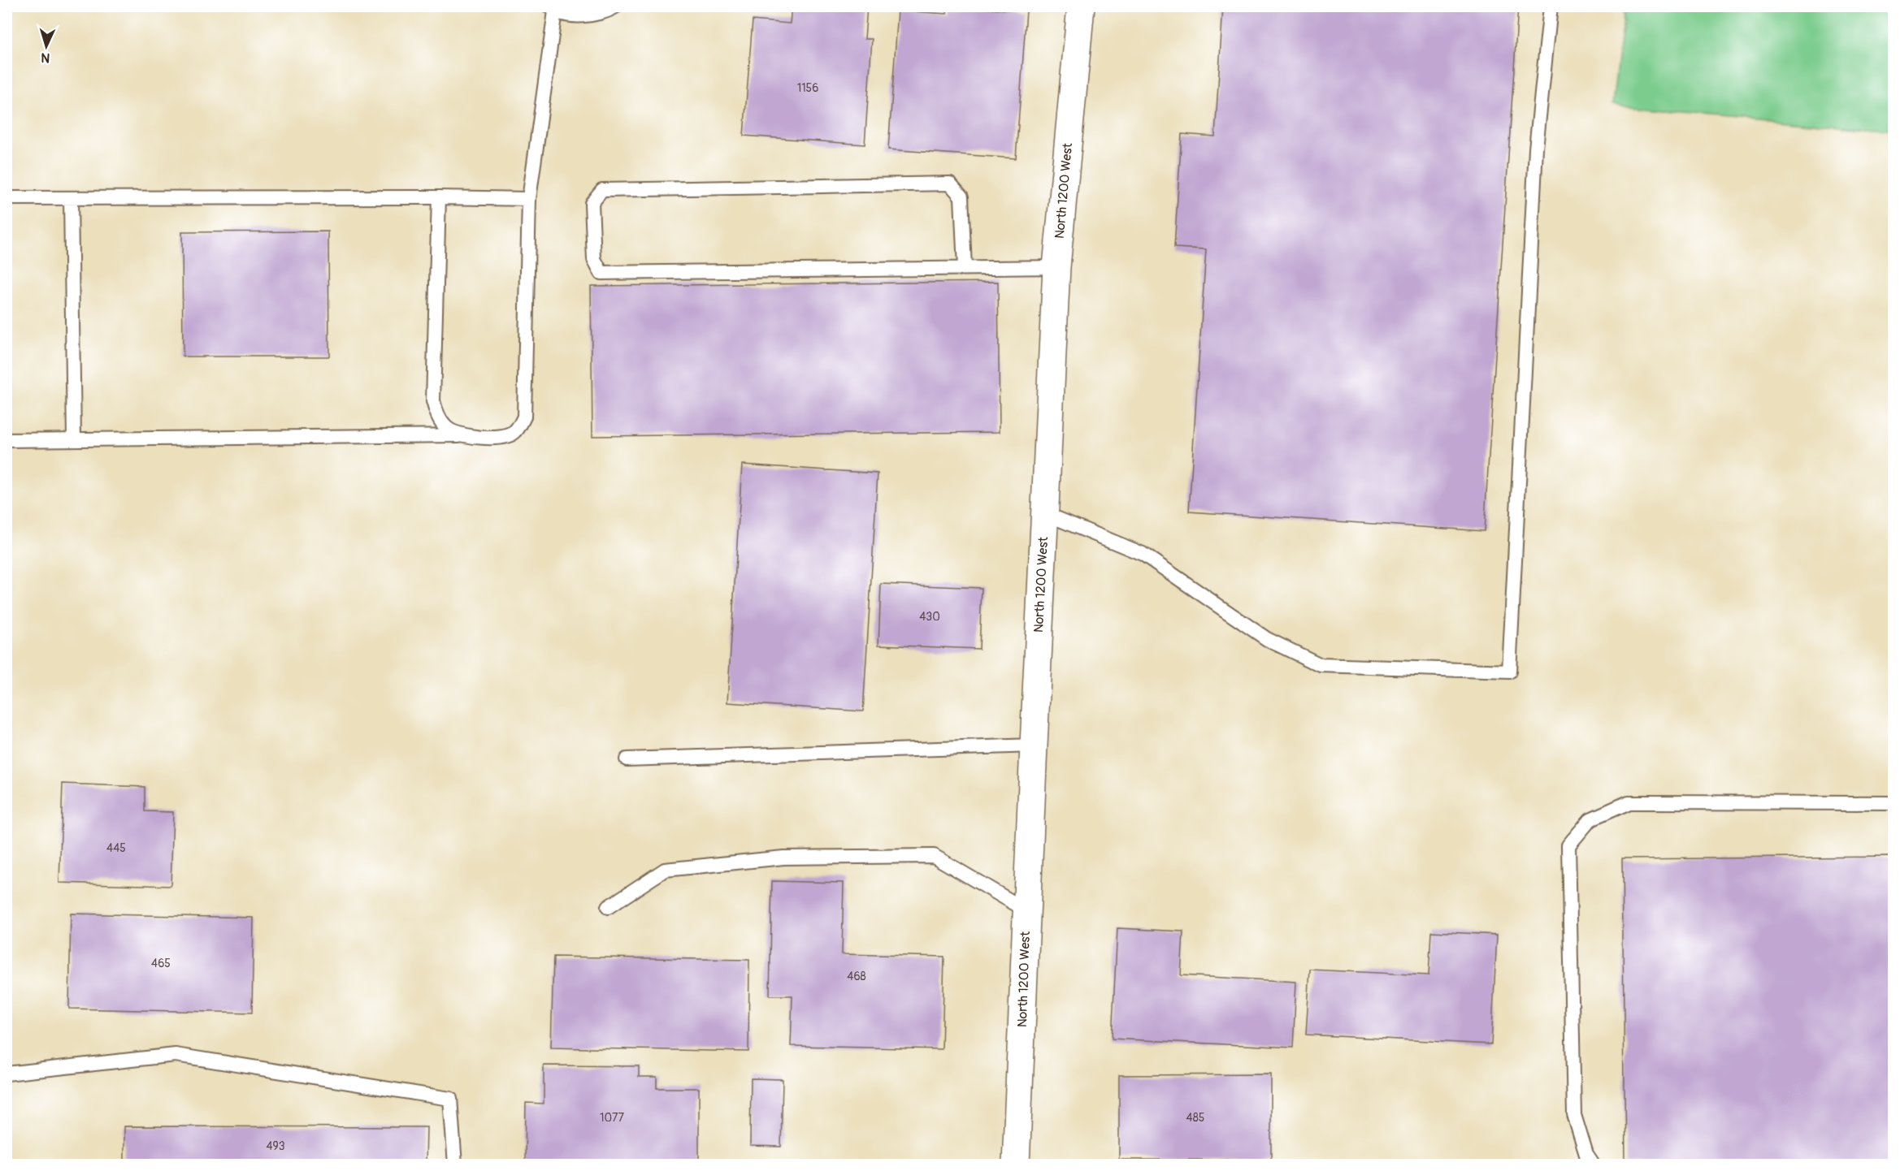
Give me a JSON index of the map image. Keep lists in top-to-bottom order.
{
  "streets": {
    "street": ["North 1200 West"]
  },
  "house_numbers": [
    "1156",
    "430",
    "445",
    "465",
    "468",
    "1077",
    "485",
    "493"
  ],
  "north": "bottom"
}
